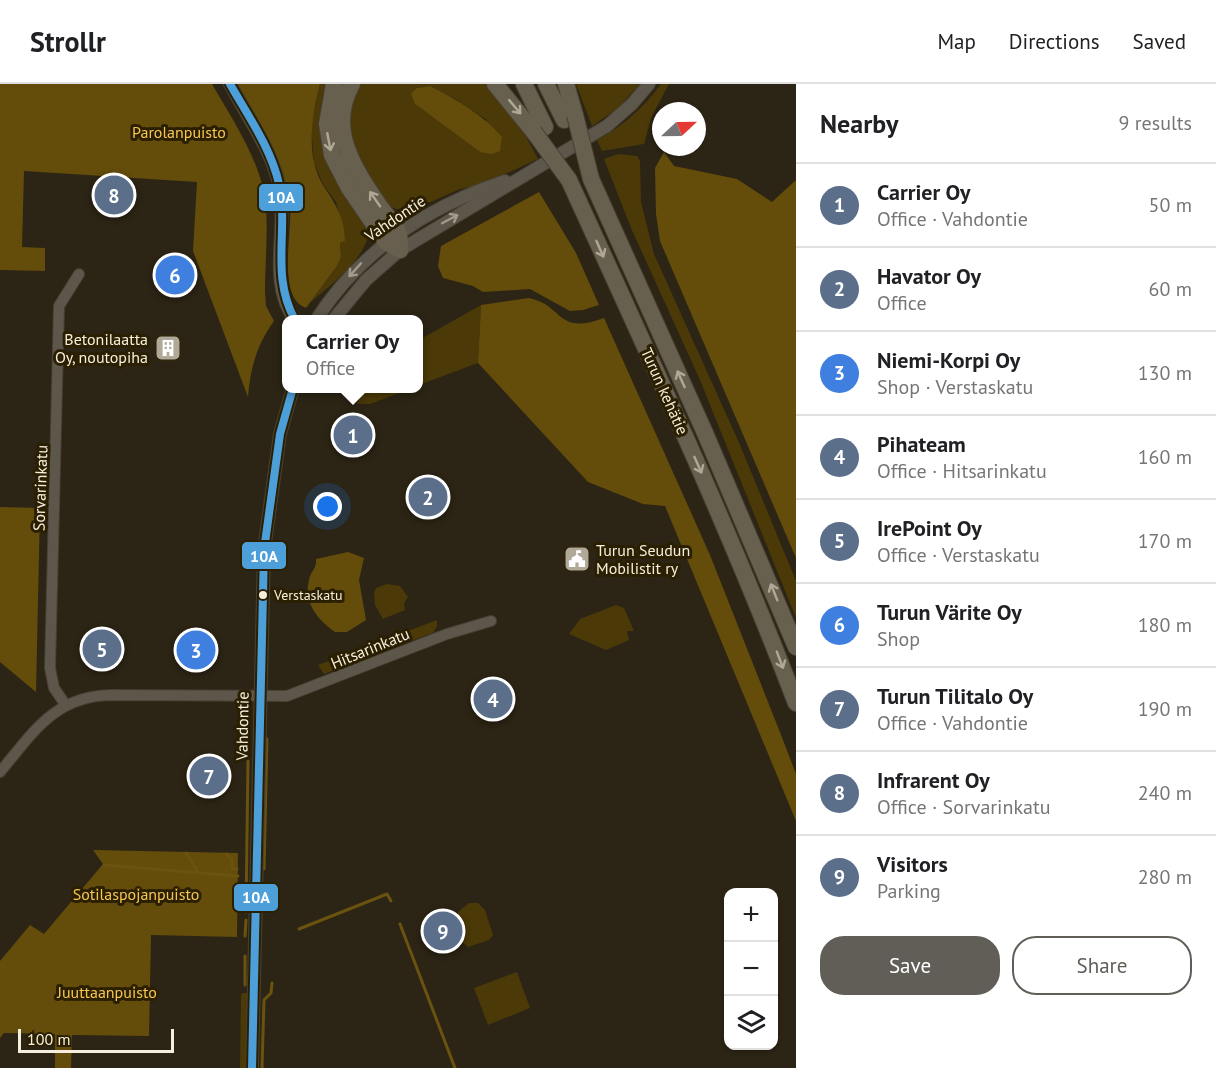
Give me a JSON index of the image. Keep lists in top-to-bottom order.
{
  "streets": {
    "highway": ["Turun kehätie"],
    "street": ["Vahdontie", "Sorvarinkatu", "Hitsarinkatu"]
  },
  "crossings": [
    ["Vahdontie", "Hitsarinkatu"]
  ],
  "parks": ["Parolanpuisto", "Sotilaspojanpuisto", "Juuttaanpuisto"],
  "places": {
    "building": ["Betonilaatta Oy, noutopiha"],
    "public building": ["Turun Seudun Mobilistit ry"],
    "other": ["Verstaskatu"]
  },
  "lines": ["transit line 10A"],
  "scale_bar": "100 m",
  "north": "right",
  "page": {
    "header": "Strollr",
    "nav": ["Map", "Directions", "Saved"],
    "heading": ["Nearby", "9 results"],
    "list": [
      {
        "mark": "1",
        "name": "Carrier Oy",
        "note": "Office · Vahdontie",
        "value": "50 m"
      },
      {
        "mark": "2",
        "name": "Havator Oy",
        "note": "Office",
        "value": "60 m"
      },
      {
        "mark": "3",
        "name": "Niemi-Korpi Oy",
        "note": "Shop · Verstaskatu",
        "value": "130 m"
      },
      {
        "mark": "4",
        "name": "Pihateam",
        "note": "Office · Hitsarinkatu",
        "value": "160 m"
      },
      {
        "mark": "5",
        "name": "IrePoint Oy",
        "note": "Office · Verstaskatu",
        "value": "170 m"
      },
      {
        "mark": "6",
        "name": "Turun Värite Oy",
        "note": "Shop",
        "value": "180 m"
      },
      {
        "mark": "7",
        "name": "Turun Tilitalo Oy",
        "note": "Office · Vahdontie",
        "value": "190 m"
      },
      {
        "mark": "8",
        "name": "Infrarent Oy",
        "note": "Office · Sorvarinkatu",
        "value": "240 m"
      },
      {
        "mark": "9",
        "name": "Visitors",
        "note": "Parking",
        "value": "280 m"
      }
    ],
    "pins": [
      "8",
      "6",
      "1",
      "2",
      "5",
      "3",
      "4",
      "7",
      "9"
    ],
    "popup": ["Carrier Oy", "Office"],
    "map_buttons": ["+", "−"],
    "buttons": ["Save", "Share"],
    "scale": "100 m"
  }
}
